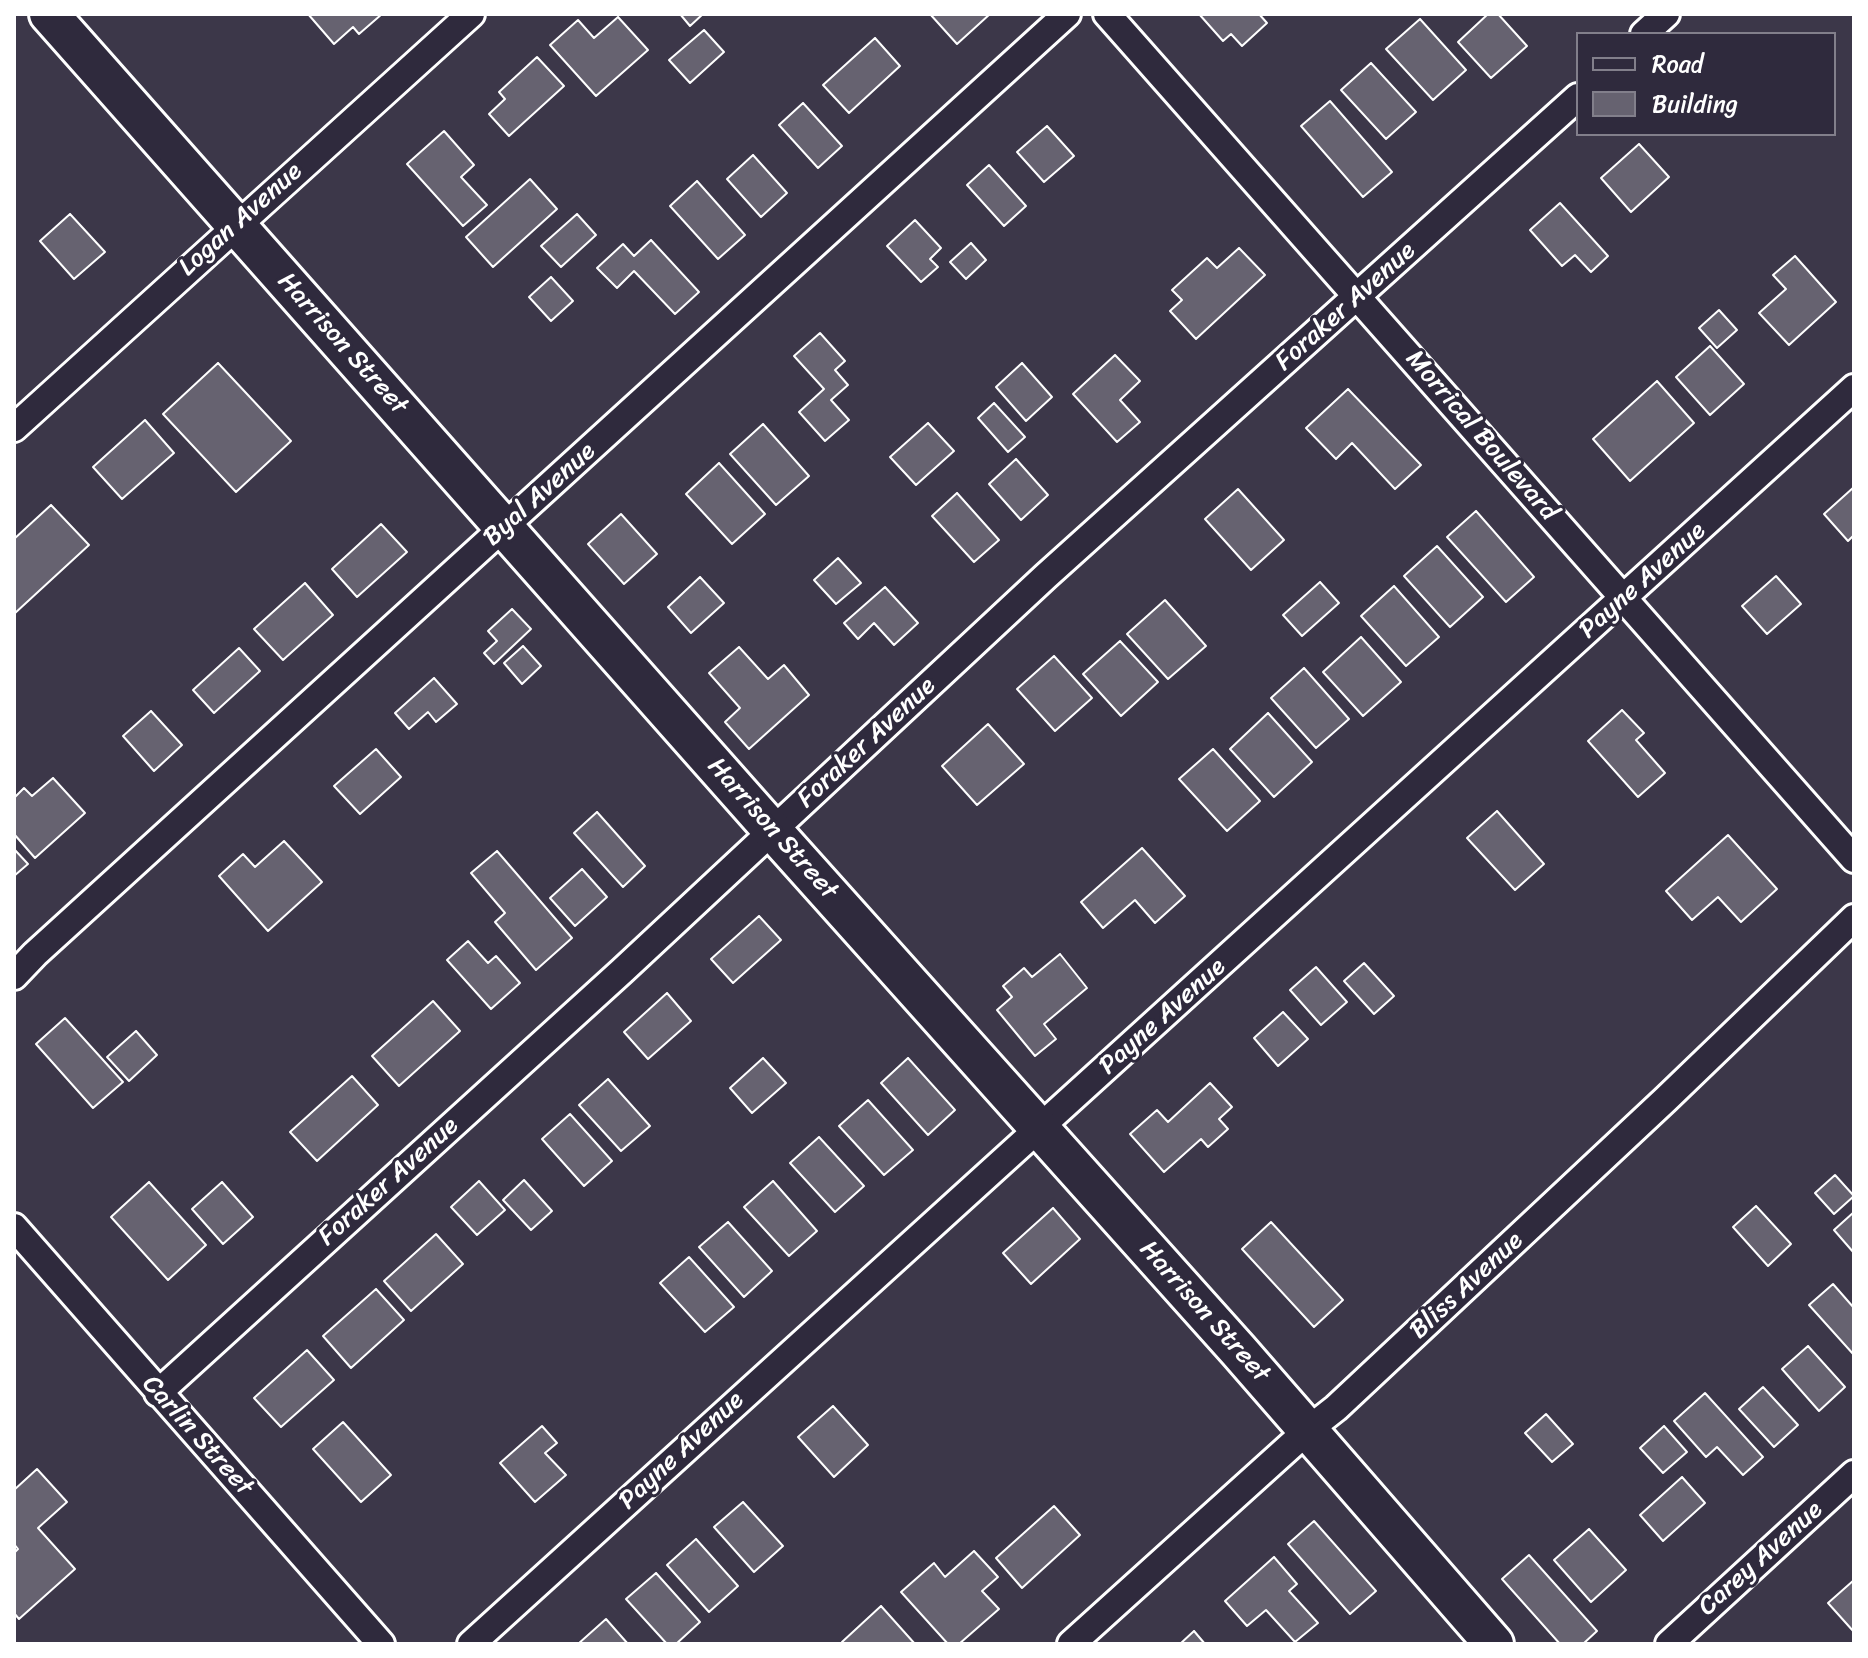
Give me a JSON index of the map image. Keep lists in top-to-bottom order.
{
  "streets": {
    "street": [
      "Logan Avenue",
      "Foraker Avenue",
      "Harrison Street",
      "Morrical Boulevard",
      "Byal Avenue",
      "Payne Avenue",
      "Bliss Avenue",
      "Carlin Street",
      "Carey Avenue"
    ]
  },
  "crossings": [
    ["Logan Avenue", "Harrison Street"],
    ["Foraker Avenue", "Harrison Street"],
    ["Foraker Avenue", "Morrical Boulevard"],
    ["Foraker Avenue", "Carlin Street"],
    ["Harrison Street", "Byal Avenue"],
    ["Harrison Street", "Payne Avenue"],
    ["Harrison Street", "Bliss Avenue"],
    ["Morrical Boulevard", "Payne Avenue"]
  ],
  "legend": ["Road", "Building"]
}
